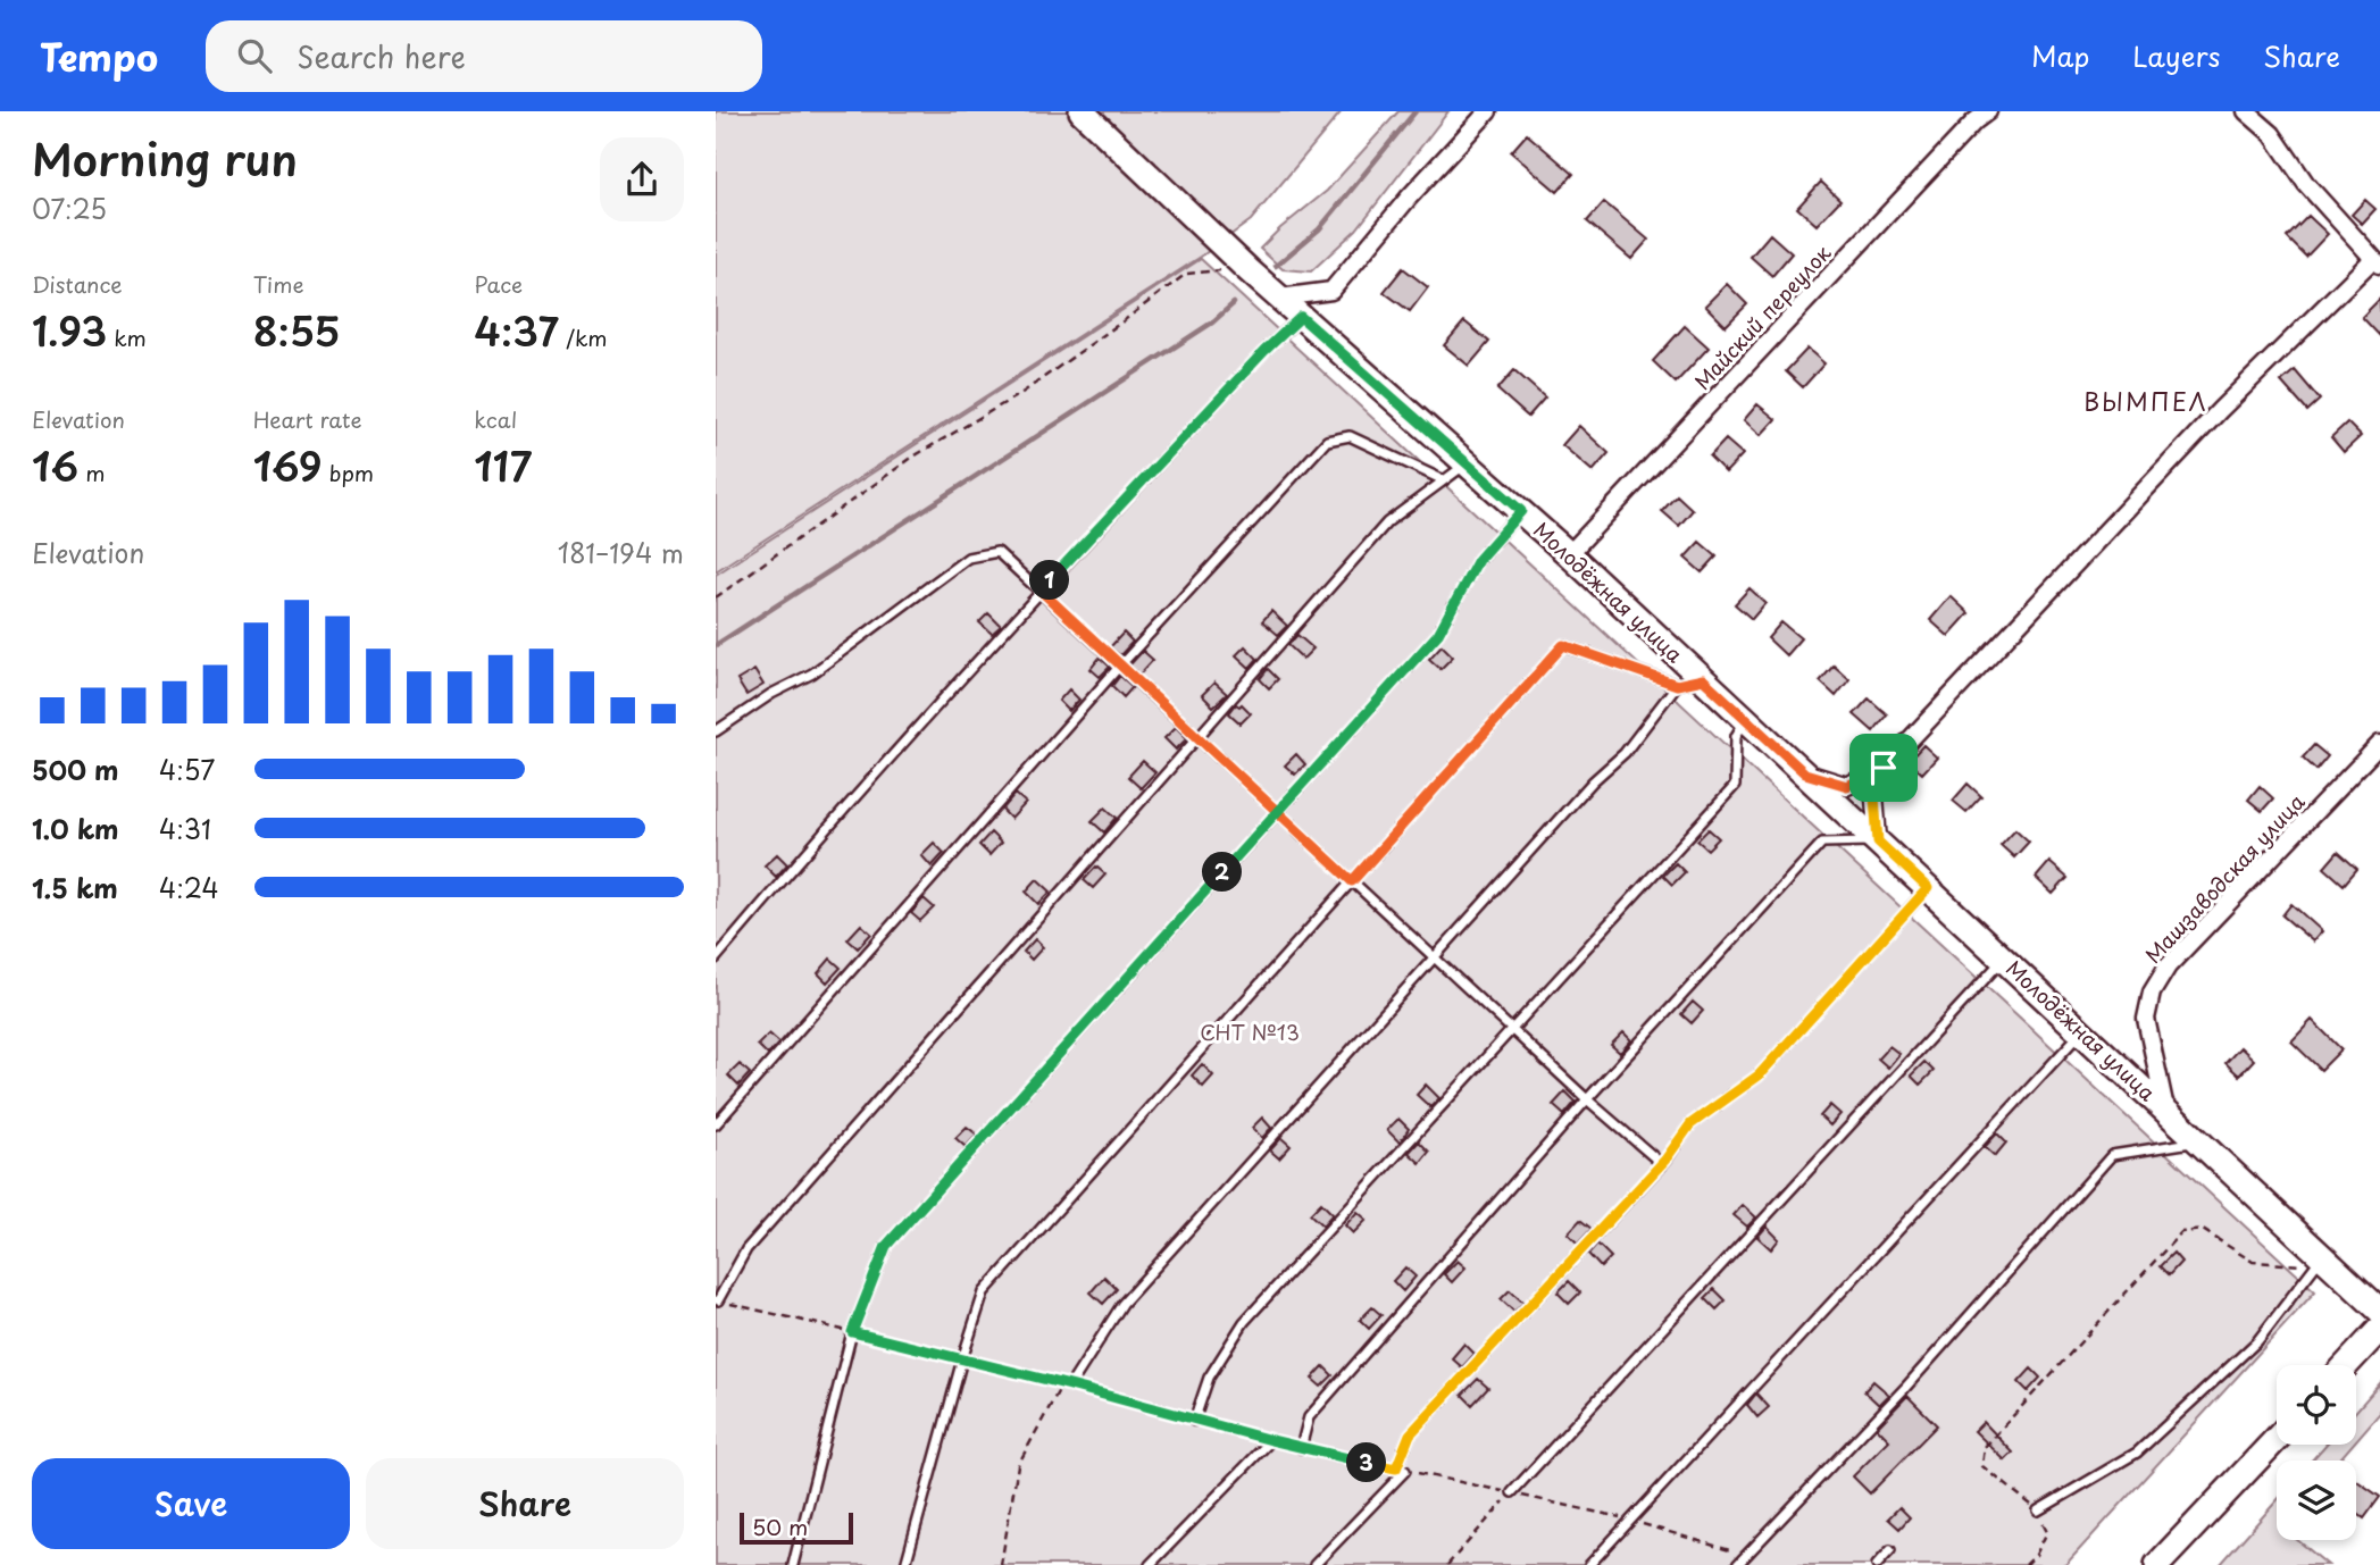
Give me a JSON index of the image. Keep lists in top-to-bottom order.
{
  "streets": {
    "street": ["Майский переулок", "Молодёжная улица", "Машзаводская улица"]
  },
  "crossings": [
    ["Майский переулок", "Молодёжная улица"],
    ["Молодёжная улица", "Машзаводская улица"]
  ],
  "districts": ["ВЫМПЕЛ"],
  "parks": ["СНТ №13"],
  "scale_bar": "50 m",
  "page": {
    "header": "Tempo",
    "search": "Search here",
    "nav": ["Map", "Layers", "Share"],
    "heading": ["Morning run", "07:25"],
    "stats": [
      ["Distance", "1.93 km"],
      ["Time", "8:55"],
      ["Pace", "4:37 /km"],
      ["Elevation", "16 m"],
      ["Heart rate", "169 bpm"],
      ["kcal", "117"]
    ],
    "chart": ["Elevation", "181–194 m"],
    "pins": ["1", "2", "3"],
    "list": [
      {
        "name": "500 m",
        "note": "4:57"
      },
      {
        "name": "1.0 km",
        "note": "4:31"
      },
      {
        "name": "1.5 km",
        "note": "4:24"
      }
    ],
    "buttons": ["Save", "Share"],
    "scale": "50 m"
  }
}
